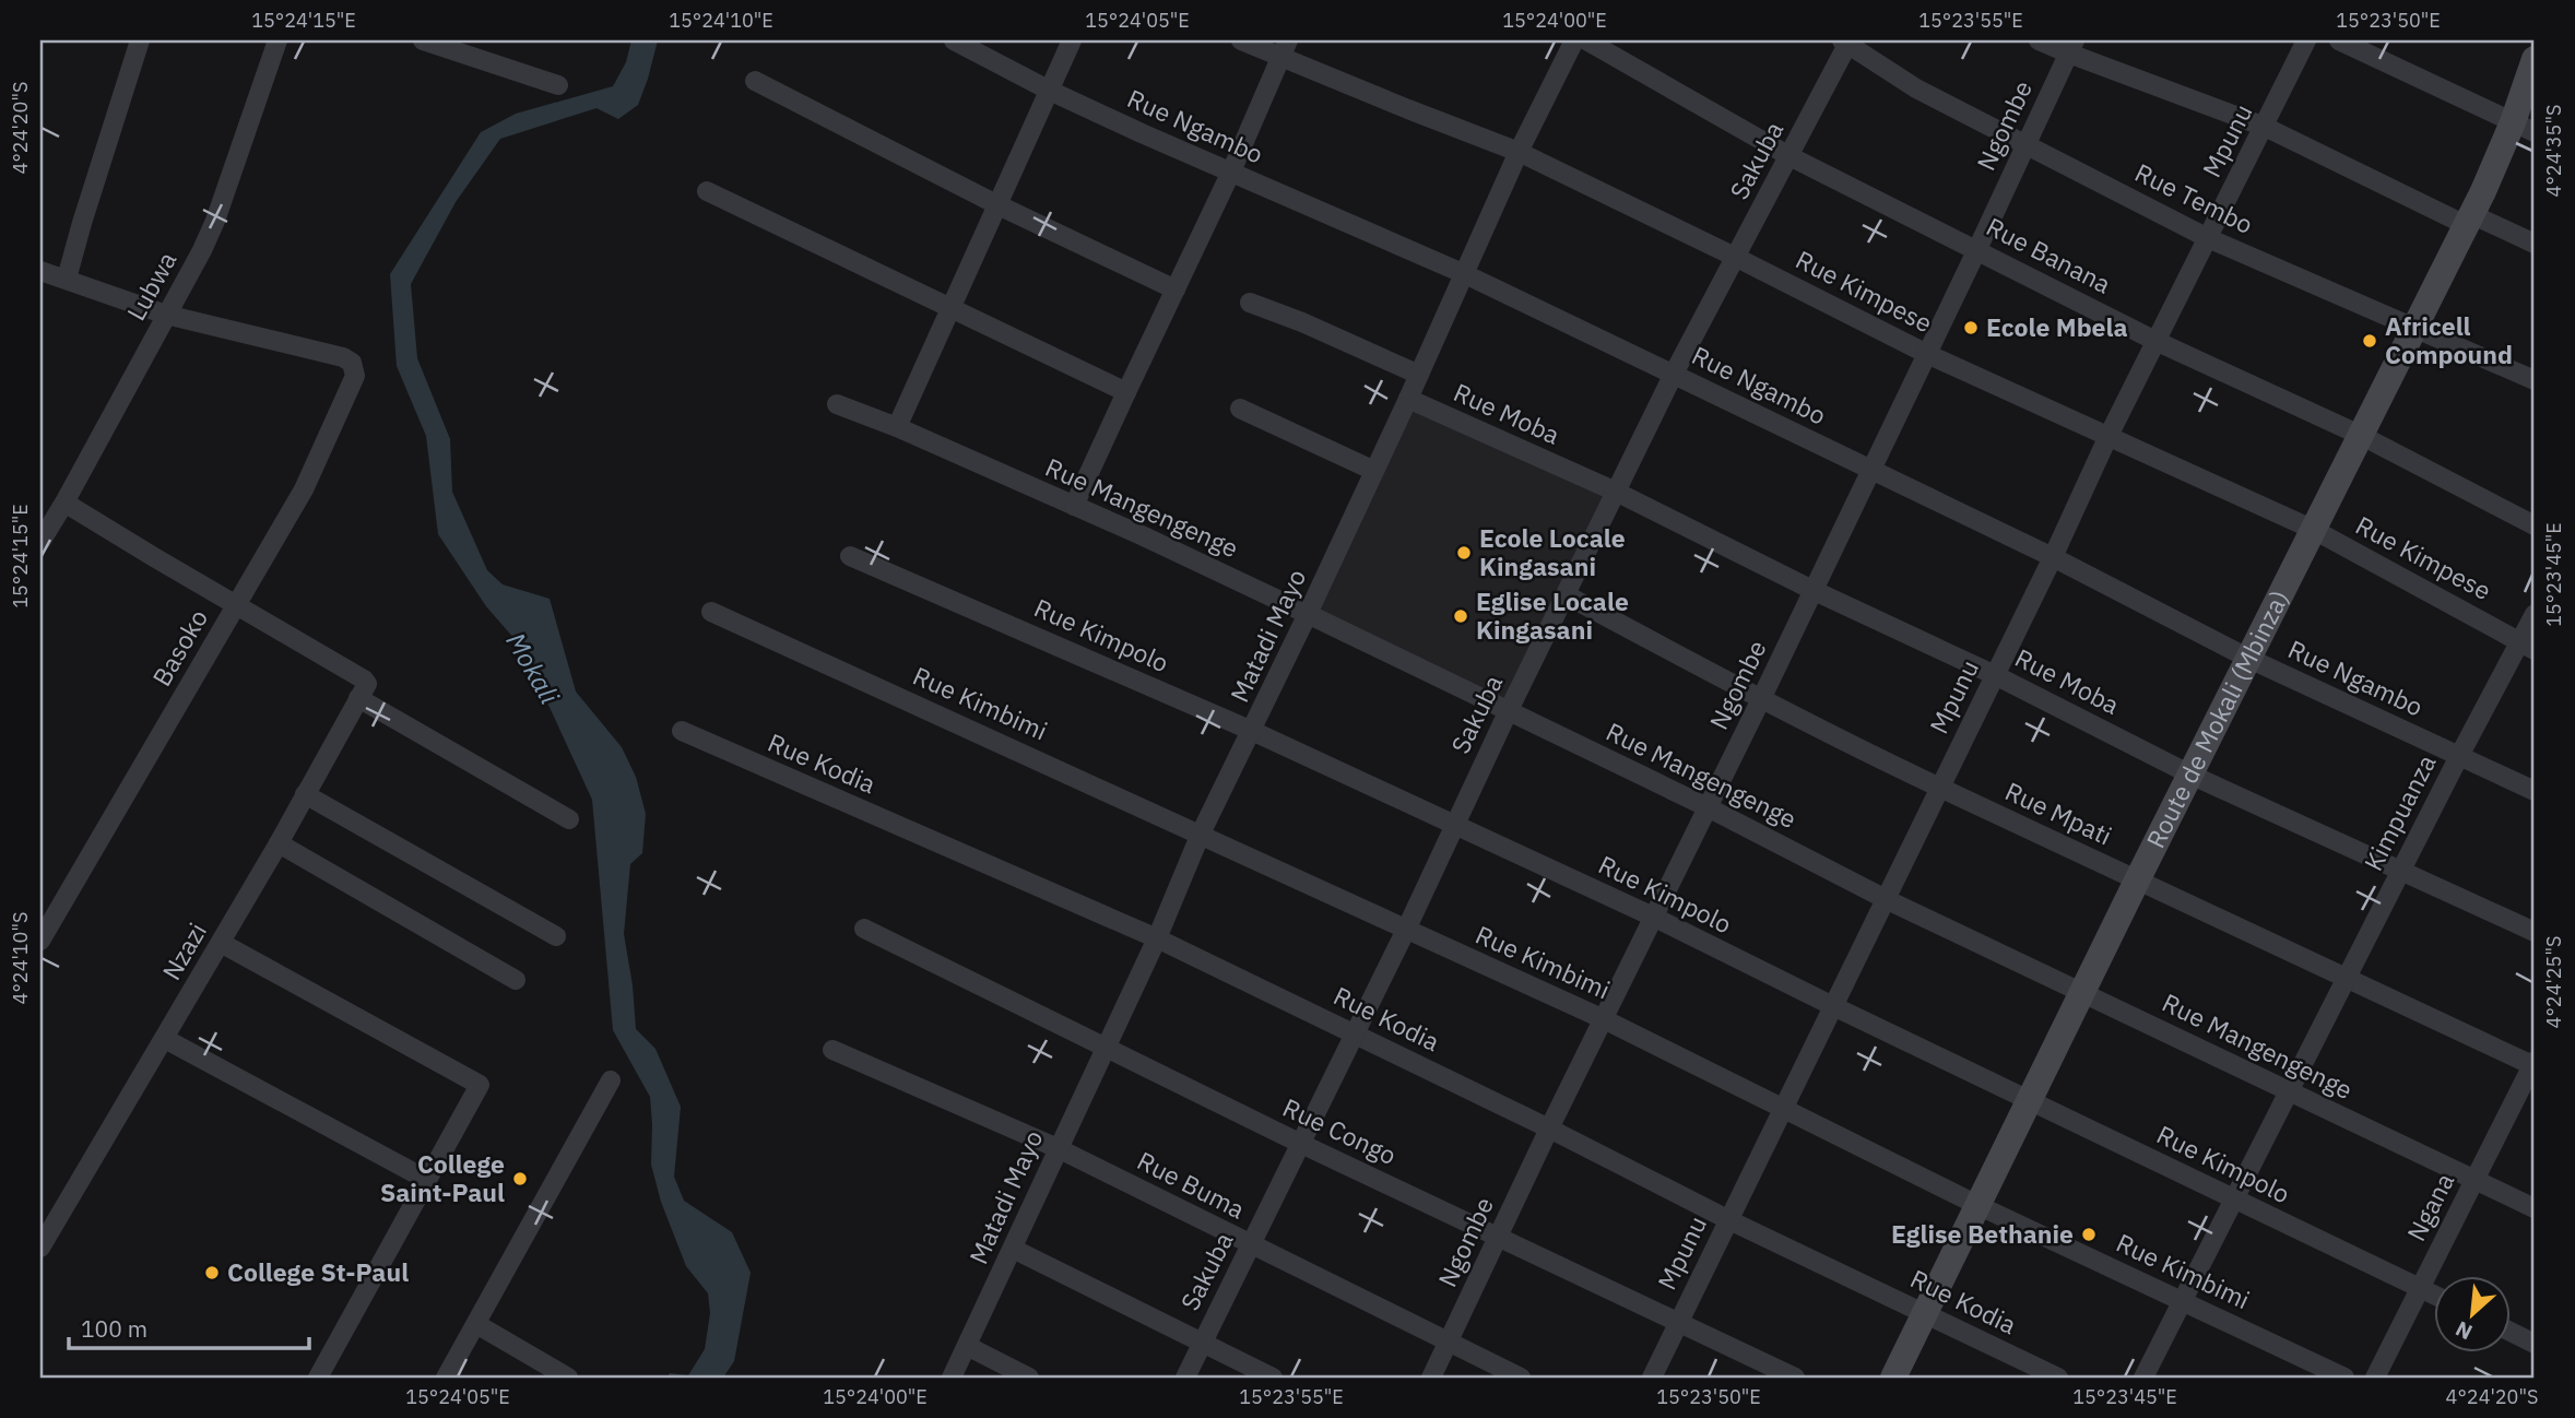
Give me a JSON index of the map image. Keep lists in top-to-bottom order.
{
  "streets": {
    "street": [
      "Ngombe",
      "Rue Ngambo",
      "Mpunu",
      "Sakuba",
      "Rue Tembo",
      "Rue Banana",
      "Lubwa",
      "Rue Kimpese",
      "Rue Moba",
      "Rue Mangengenge",
      "Rue Kimpolo",
      "Matadi Mayo",
      "Basoko",
      "Rue Kimbimi",
      "Route de Mokali (Mbinza)",
      "Rue Kodia",
      "Kimpuanza",
      "Rue Mpati",
      "Nzazi",
      "Rue Congo",
      "Rue Buma",
      "Ngana"
    ]
  },
  "crossings": [
    ["Ngombe", "Rue Ngambo"],
    ["Ngombe", "Rue Tembo"],
    ["Ngombe", "Rue Banana"],
    ["Ngombe", "Rue Kimpese"],
    ["Ngombe", "Rue Moba"],
    ["Ngombe", "Rue Mangengenge"],
    ["Ngombe", "Rue Kimpolo"],
    ["Ngombe", "Rue Kimbimi"],
    ["Ngombe", "Rue Kodia"],
    ["Ngombe", "Rue Mpati"],
    ["Ngombe", "Rue Congo"],
    ["Ngombe", "Rue Buma"],
    ["Rue Ngambo", "Mpunu"],
    ["Rue Ngambo", "Sakuba"],
    ["Rue Ngambo", "Matadi Mayo"],
    ["Rue Ngambo", "Route de Mokali (Mbinza)"],
    ["Rue Ngambo", "Kimpuanza"],
    ["Mpunu", "Rue Tembo"],
    ["Mpunu", "Rue Banana"],
    ["Mpunu", "Rue Kimpese"],
    ["Mpunu", "Rue Moba"],
    ["Mpunu", "Rue Mangengenge"],
    ["Mpunu", "Rue Kimpolo"],
    ["Mpunu", "Rue Kimbimi"],
    ["Mpunu", "Rue Kodia"],
    ["Mpunu", "Rue Mpati"],
    ["Mpunu", "Rue Congo"],
    ["Sakuba", "Rue Tembo"],
    ["Sakuba", "Rue Banana"],
    ["Sakuba", "Rue Kimpese"],
    ["Sakuba", "Rue Moba"],
    ["Sakuba", "Rue Mangengenge"],
    ["Sakuba", "Rue Kimpolo"],
    ["Sakuba", "Rue Kimbimi"],
    ["Sakuba", "Rue Kodia"],
    ["Sakuba", "Rue Mpati"],
    ["Sakuba", "Rue Congo"],
    ["Sakuba", "Rue Buma"],
    ["Rue Tembo", "Route de Mokali (Mbinza)"],
    ["Rue Banana", "Route de Mokali (Mbinza)"],
    ["Lubwa", "Basoko"],
    ["Rue Kimpese", "Matadi Mayo"],
    ["Rue Kimpese", "Route de Mokali (Mbinza)"],
    ["Rue Kimpese", "Kimpuanza"],
    ["Rue Moba", "Matadi Mayo"],
    ["Rue Moba", "Route de Mokali (Mbinza)"],
    ["Rue Moba", "Kimpuanza"],
    ["Rue Mangengenge", "Matadi Mayo"],
    ["Rue Mangengenge", "Route de Mokali (Mbinza)"],
    ["Rue Mangengenge", "Kimpuanza"],
    ["Rue Mangengenge", "Ngana"],
    ["Rue Kimpolo", "Matadi Mayo"],
    ["Rue Kimpolo", "Route de Mokali (Mbinza)"],
    ["Rue Kimpolo", "Kimpuanza"],
    ["Rue Kimpolo", "Ngana"],
    ["Matadi Mayo", "Rue Kimbimi"],
    ["Matadi Mayo", "Rue Kodia"],
    ["Matadi Mayo", "Rue Congo"],
    ["Matadi Mayo", "Rue Buma"],
    ["Rue Kimbimi", "Route de Mokali (Mbinza)"],
    ["Rue Kimbimi", "Kimpuanza"],
    ["Route de Mokali (Mbinza)", "Rue Kodia"],
    ["Route de Mokali (Mbinza)", "Rue Mpati"],
    ["Kimpuanza", "Rue Mpati"],
    ["Rue Mpati", "Ngana"]
  ],
  "water": ["Mokali"],
  "places": [
    "Ecole Mbela",
    "Africell Compound",
    "Ecole Locale Kingasani",
    "Eglise Locale Kingasani",
    "College Saint-Paul",
    "Eglise Bethanie",
    "College St-Paul"
  ],
  "scale_bar": "100 m",
  "north": "bottom left",
  "coordinates": [
    "15°24'15\"E",
    "15°24'10\"E",
    "15°24'05\"E",
    "15°24'00\"E",
    "15°23'55\"E",
    "15°23'50\"E",
    "4°24'20\"S",
    "4°24'35\"S",
    "15°23'45\"E",
    "4°24'10\"S",
    "4°24'25\"S"
  ]
}
